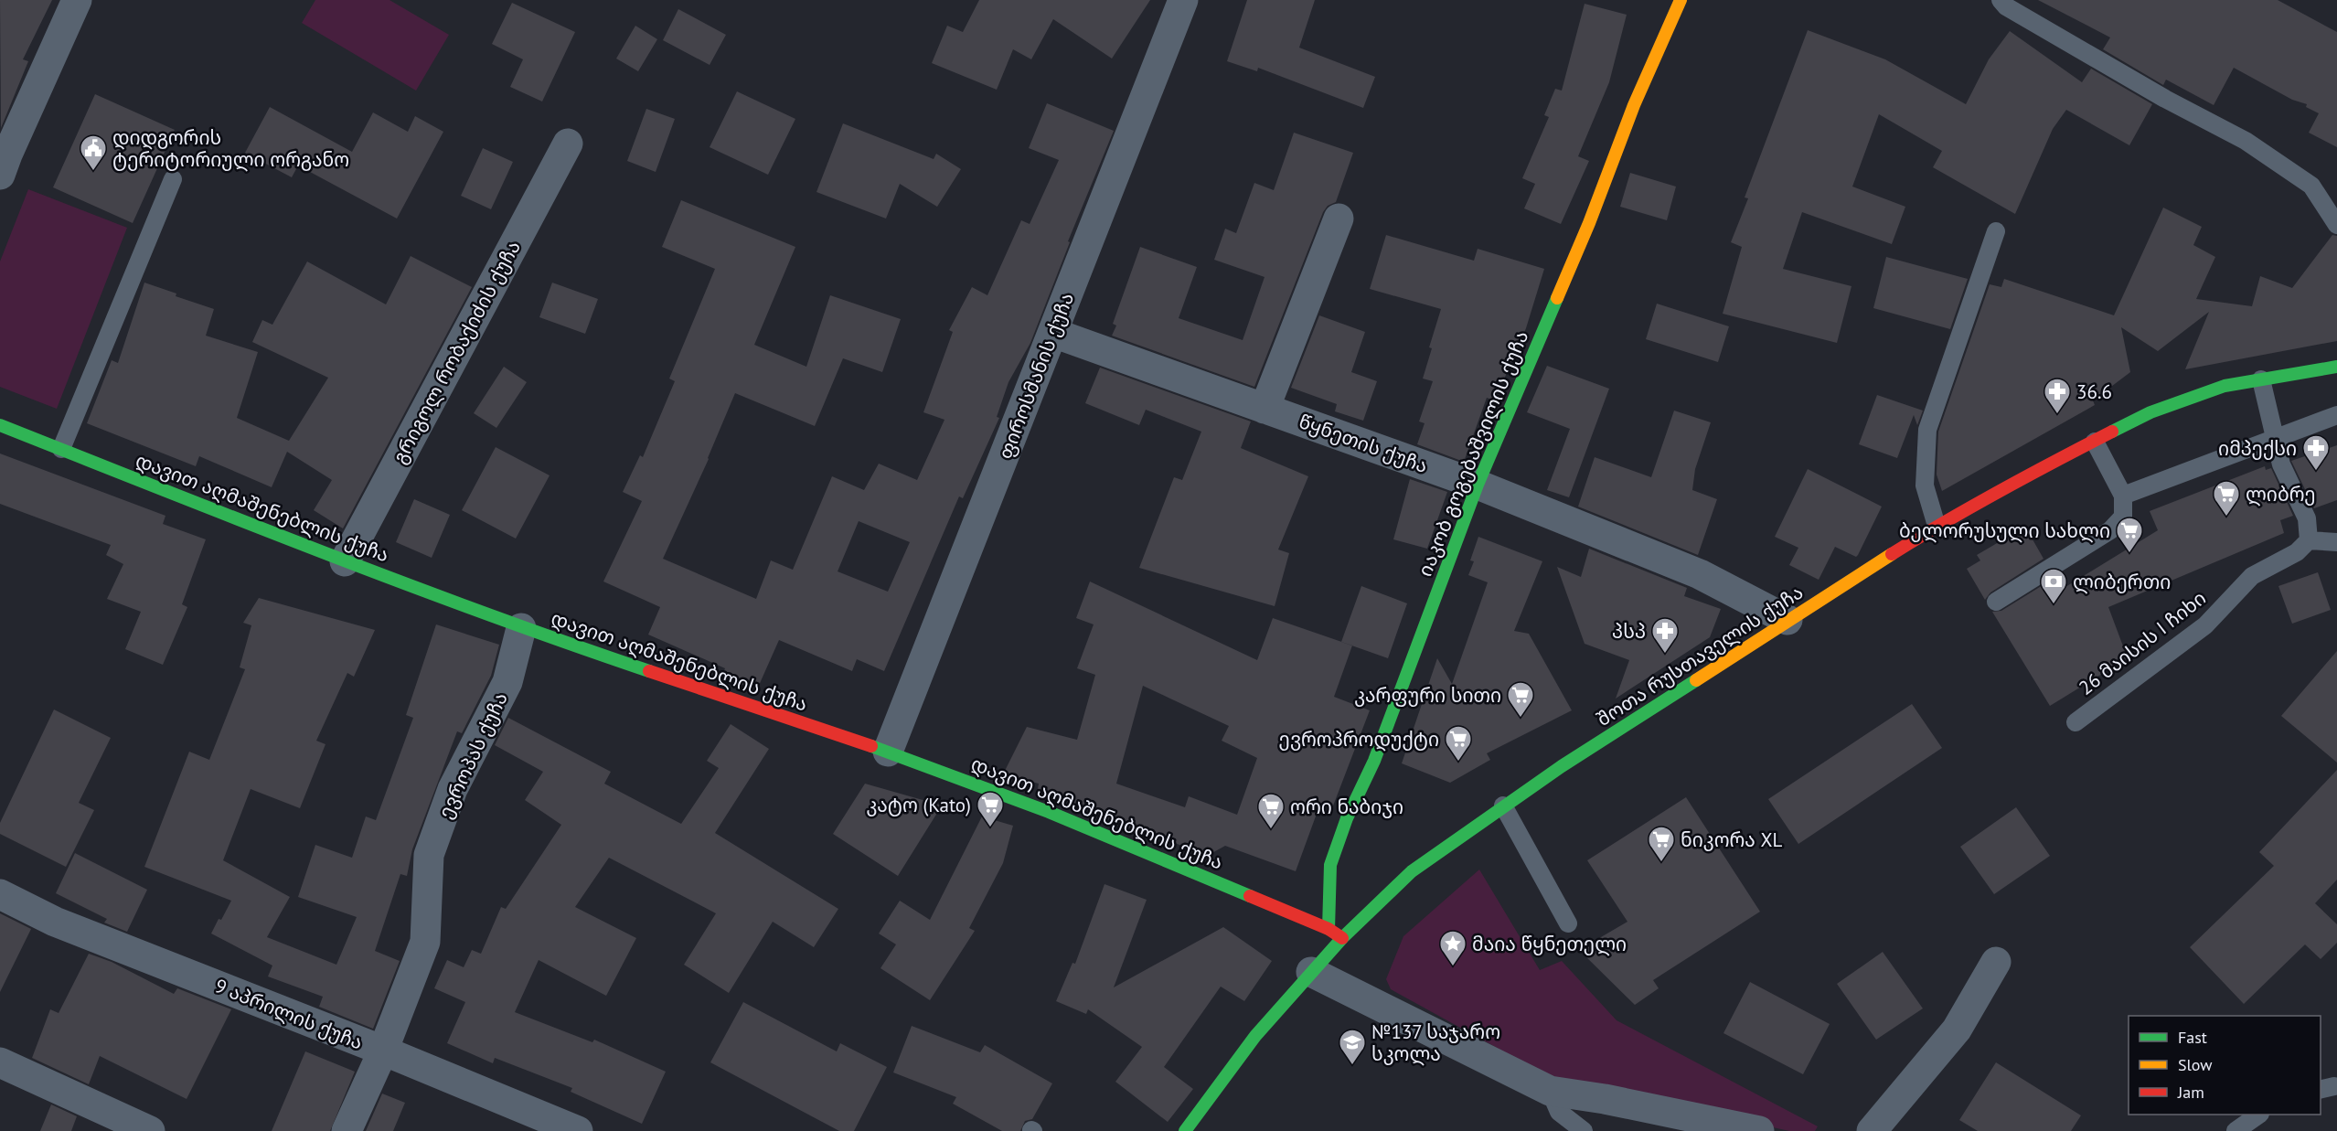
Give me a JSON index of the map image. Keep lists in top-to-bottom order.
{
  "streets": {
    "street": [
      "გრიგოლ რობაქიძის ქუჩა",
      "ფიროსმანის ქუჩა",
      "წყნეთის ქუჩა",
      "იაკობ გოგებაშვილის ქუჩა",
      "დავით აღმაშენებლის ქუჩა",
      "შოთა რუსთაველის ქუჩა",
      "ევროპას ქუჩა",
      "9 აპრილის ქუჩა"
    ],
    "lane": ["26 მაისის I ჩიხი"]
  },
  "crossings": [
    ["გრიგოლ რობაქიძის ქუჩა", "დავით აღმაშენებლის ქუჩა"],
    ["ფიროსმანის ქუჩა", "წყნეთის ქუჩა"],
    ["ფიროსმანის ქუჩა", "დავით აღმაშენებლის ქუჩა"],
    ["წყნეთის ქუჩა", "იაკობ გოგებაშვილის ქუჩა"],
    ["წყნეთის ქუჩა", "შოთა რუსთაველის ქუჩა"],
    ["იაკობ გოგებაშვილის ქუჩა", "დავით აღმაშენებლის ქუჩა"],
    ["დავით აღმაშენებლის ქუჩა", "შოთა რუსთაველის ქუჩა"],
    ["დავით აღმაშენებლის ქუჩა", "ევროპას ქუჩა"],
    ["ევროპას ქუჩა", "9 აპრილის ქუჩა"]
  ],
  "places": {
    "public building": ["დიდგორის ტერიტორიული ორგანო"],
    "pharmacy": ["36.6", "იმპექსი", "პსპ"],
    "supermarket": [
      "ლიბრე",
      "ბელორუსული სახლი",
      "კარფური სითი",
      "ევროპროდუქტი",
      "კატო (Kato)",
      "ორი ნაბიჯი",
      "ნიკორა XL"
    ],
    "bank": ["ლიბერთი"],
    "place": ["მაია წყნეთელი"],
    "school or university": ["№137 საჯარო სკოლა"]
  },
  "legend": ["Fast", "Slow", "Jam"]
}
